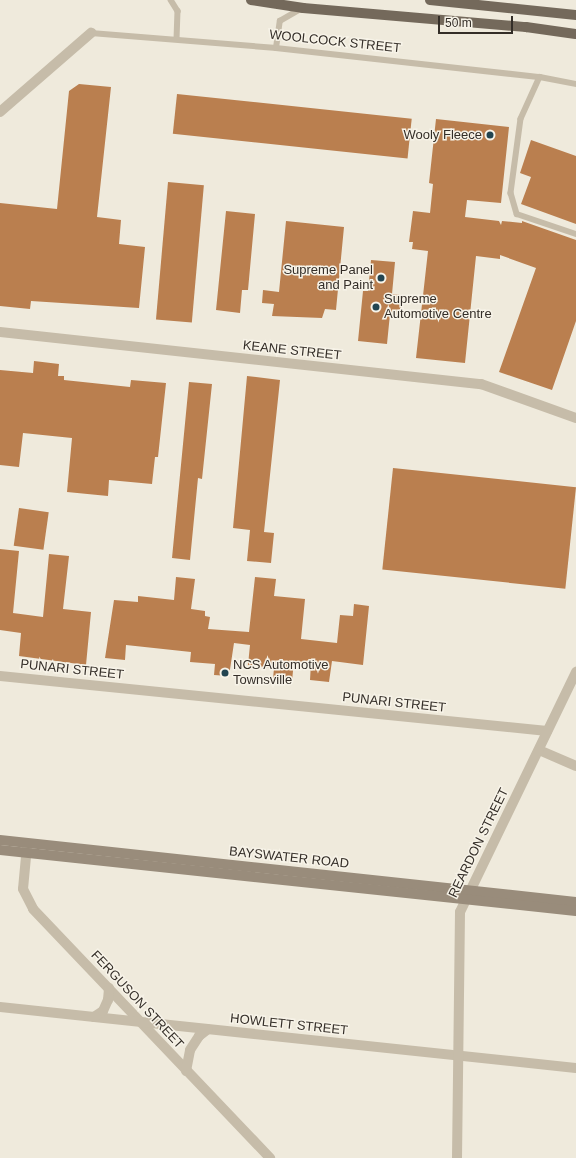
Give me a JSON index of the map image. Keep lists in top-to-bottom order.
{
  "streets": {
    "main road": ["BAYSWATER ROAD"],
    "street": [
      "KEANE STREET",
      "PUNARI STREET",
      "REARDON STREET",
      "FERGUSON STREET",
      "HOWLETT STREET"
    ],
    "lane": ["WOOLCOCK STREET"]
  },
  "crossings": [
    ["PUNARI STREET", "REARDON STREET"],
    ["REARDON STREET", "BAYSWATER ROAD"],
    ["REARDON STREET", "HOWLETT STREET"],
    ["BAYSWATER ROAD", "FERGUSON STREET"],
    ["FERGUSON STREET", "HOWLETT STREET"]
  ],
  "places": [
    "Wooly Fleece",
    "Supreme Panel and Paint",
    "Supreme Automotive Centre",
    "NCS Automotive Townsville"
  ],
  "scale_bar": "50 m"
}
